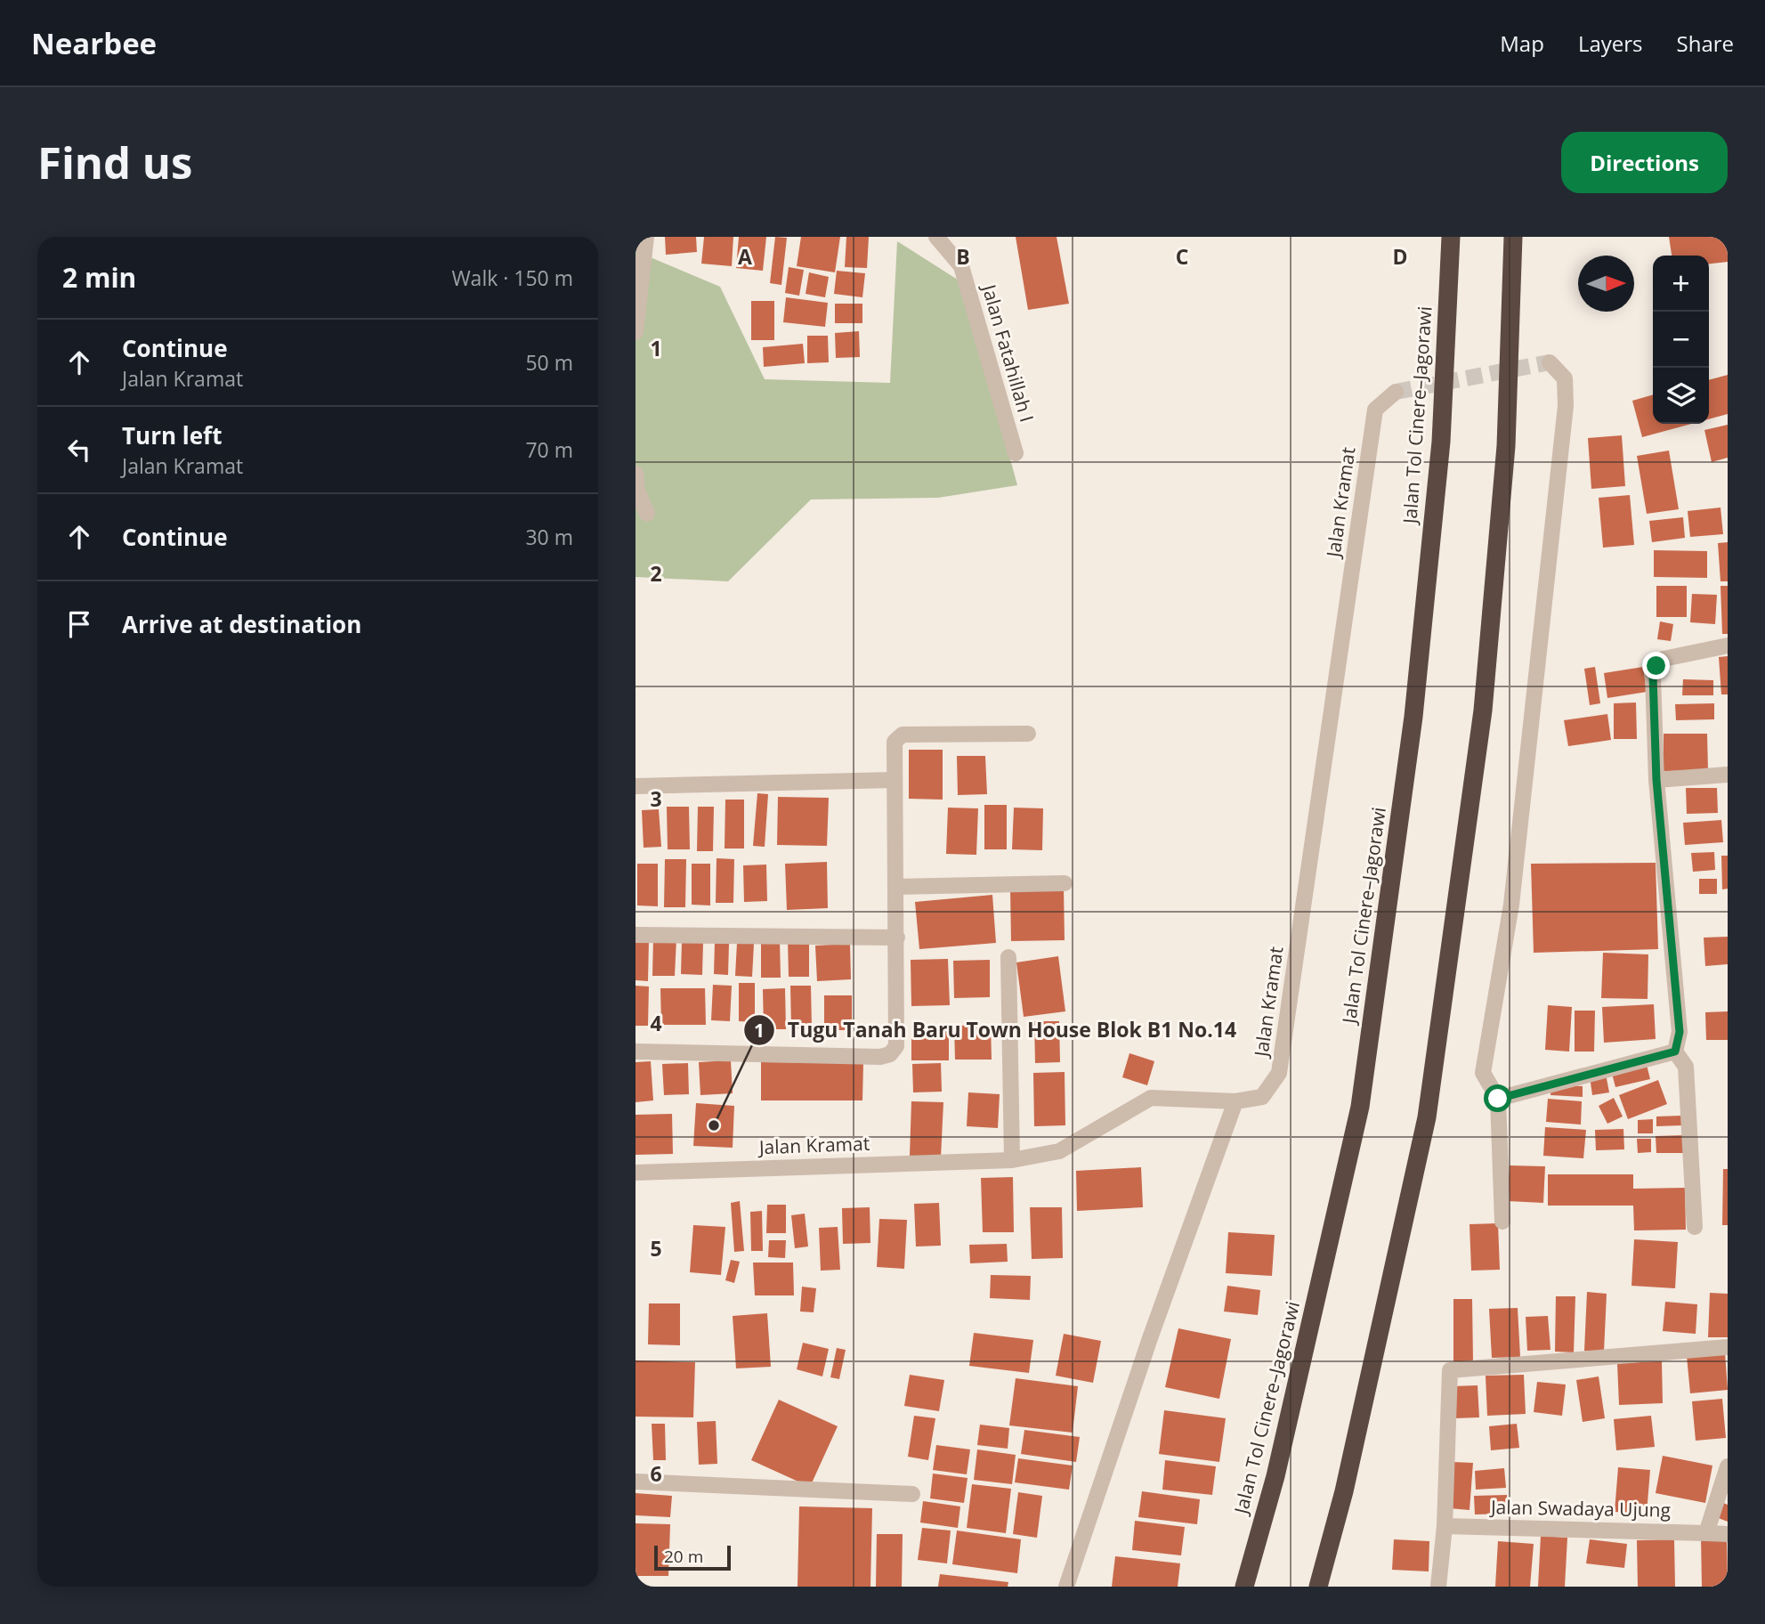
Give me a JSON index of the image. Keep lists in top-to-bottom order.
{
  "streets": {
    "highway": ["Jalan Tol Cinere–Jagorawi"],
    "street": ["Jalan Fatahillah I", "Jalan Kramat", "Jalan Swadaya Ujung"]
  },
  "places": ["Tugu Tanah Baru Town House Blok B1 No.14"],
  "scale_bar": "20 m",
  "north": "right",
  "page": {
    "header": "Nearbee",
    "nav": ["Map", "Layers", "Share"],
    "buttons": "Directions",
    "title": "Find us",
    "heading": ["2 min", "Walk · 150 m"],
    "map_buttons": ["+", "−"],
    "list": [
      ["Continue", "Jalan Kramat", "50 m"],
      ["Turn left", "Jalan Kramat", "70 m"],
      ["Continue", "30 m"],
      "Arrive at destination"
    ],
    "scale": "20 m"
  },
  "grid": {
    "columns": [
      "A",
      "B",
      "C",
      "D"
    ],
    "rows": [
      "1",
      "2",
      "3",
      "4",
      "5",
      "6"
    ]
  }
}
